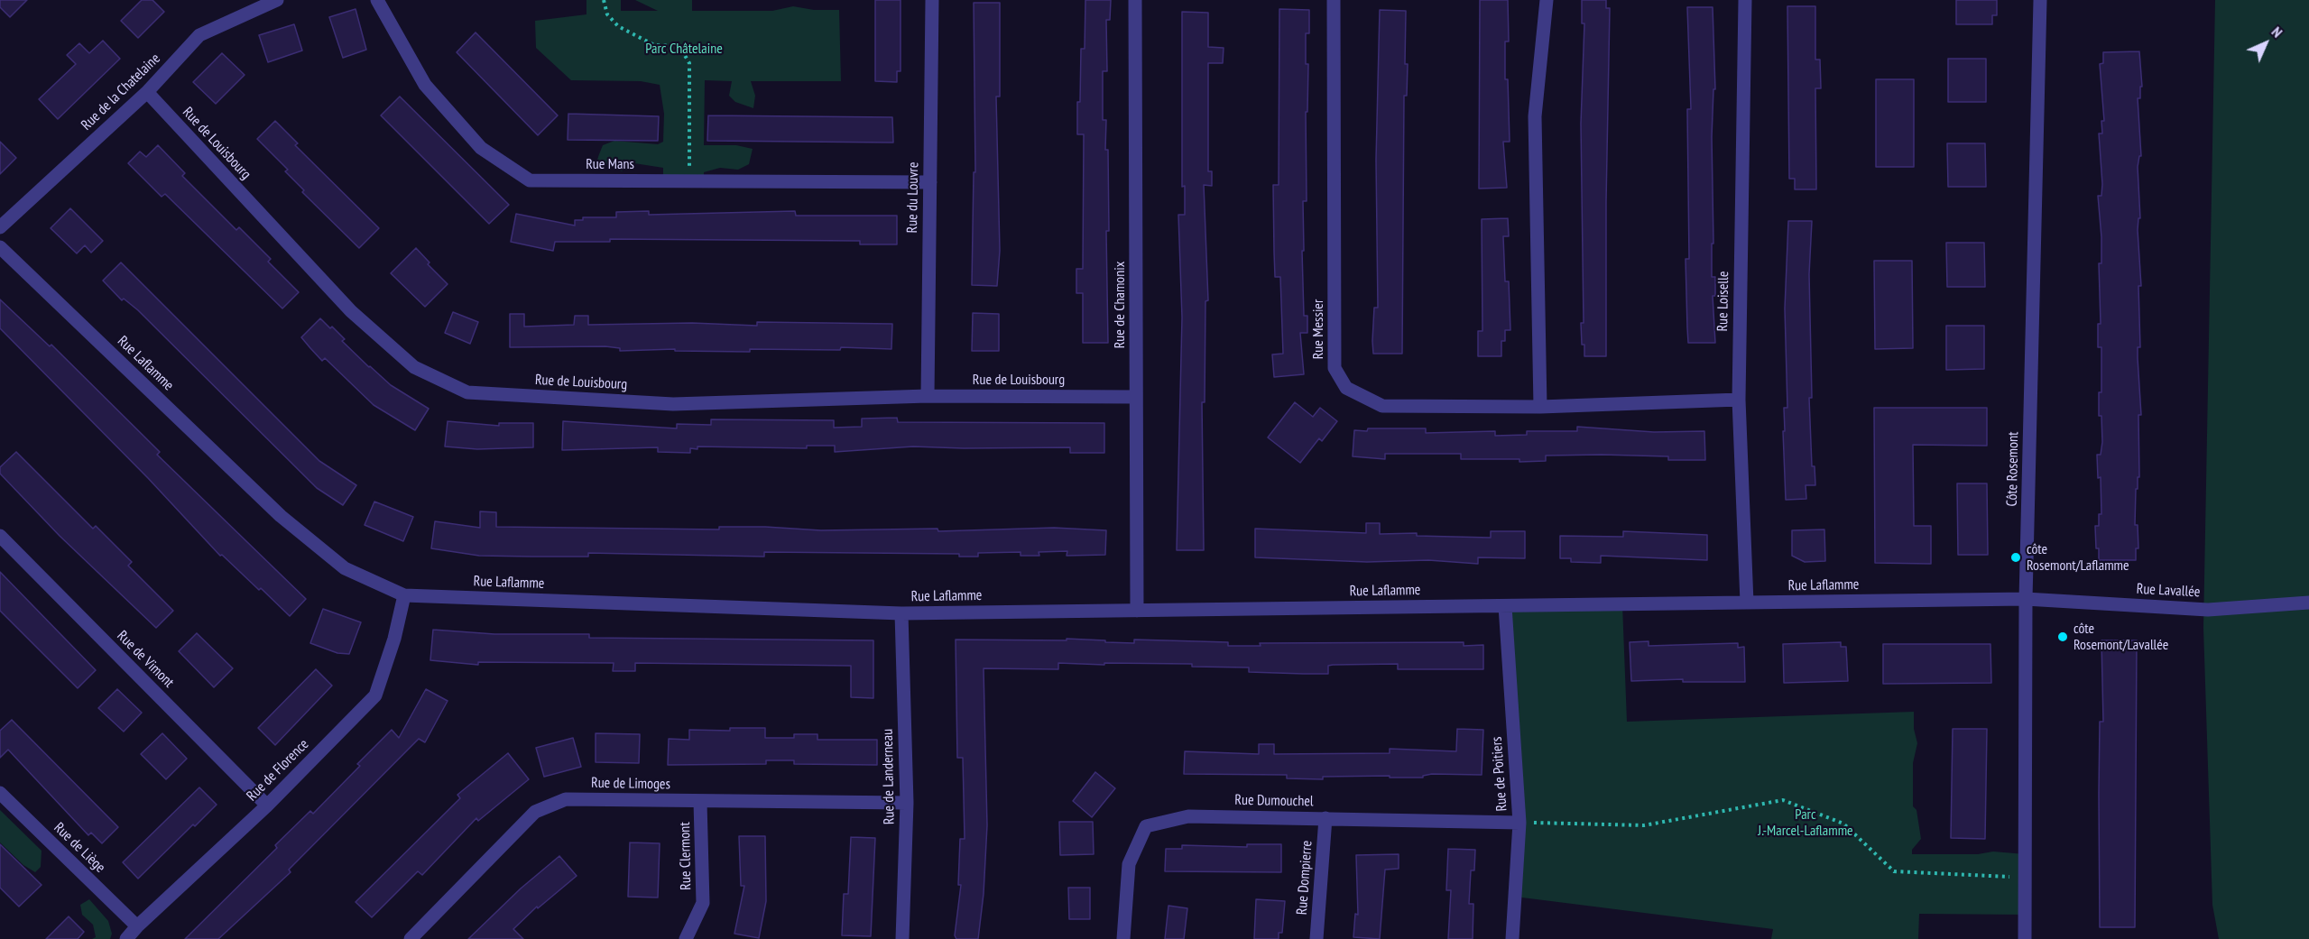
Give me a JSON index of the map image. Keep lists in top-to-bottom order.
{
  "streets": {
    "street": [
      "Rue de la Chatelaine",
      "Rue de Louisbourg",
      "Rue Mans",
      "Rue du Louvre",
      "Rue Loiselle",
      "Rue de Chamonix",
      "Rue Messier",
      "Rue Laflamme",
      "Côte Rosemont",
      "Rue Lavallée",
      "Rue de Vimont",
      "Rue de Florence",
      "Rue de Poitiers",
      "Rue de Landerneau",
      "Rue de Limoges",
      "Rue Dumouchel",
      "Rue de Liège",
      "Rue Clermont",
      "Rue Dompierre"
    ]
  },
  "crossings": [
    ["Rue de la Chatelaine", "Rue de Louisbourg"],
    ["Rue de Louisbourg", "Rue du Louvre"],
    ["Rue de Louisbourg", "Rue de Chamonix"],
    ["Rue Mans", "Rue du Louvre"],
    ["Rue Loiselle", "Rue Messier"],
    ["Rue Loiselle", "Rue Laflamme"],
    ["Rue de Chamonix", "Rue Laflamme"],
    ["Rue Laflamme", "Côte Rosemont"],
    ["Rue Laflamme", "Rue Lavallée"],
    ["Rue Laflamme", "Rue de Florence"],
    ["Rue Laflamme", "Rue de Poitiers"],
    ["Rue Laflamme", "Rue de Landerneau"],
    ["Côte Rosemont", "Rue Lavallée"],
    ["Rue de Vimont", "Rue de Florence"],
    ["Rue de Florence", "Rue de Liège"],
    ["Rue de Poitiers", "Rue Dumouchel"],
    ["Rue de Landerneau", "Rue de Limoges"],
    ["Rue de Limoges", "Rue Clermont"],
    ["Rue Dumouchel", "Rue Dompierre"]
  ],
  "parks": ["Parc Châtelaine", "Parc J.-Marcel-Laflamme"],
  "places": ["côte Rosemont/Laflamme", "côte Rosemont/Lavallée"],
  "north": "top right"
}
